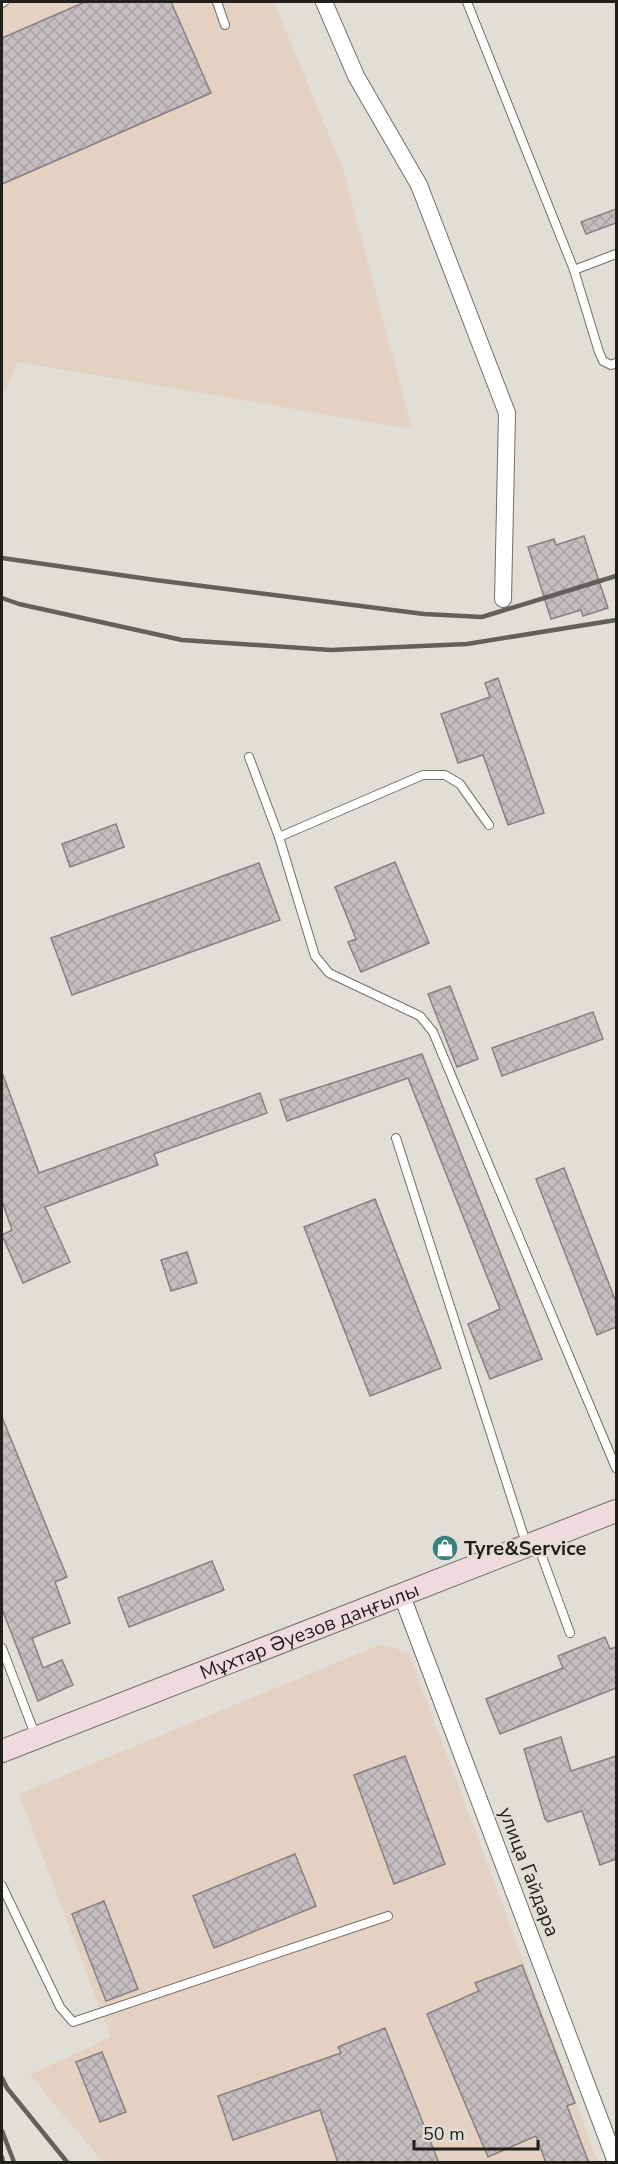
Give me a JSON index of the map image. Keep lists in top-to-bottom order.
{
  "streets": {
    "main road": ["Мұхтар Әуезов даңғылы"],
    "street": ["улица Гайдара"]
  },
  "crossings": [
    ["Мұхтар Әуезов даңғылы", "улица Гайдара"]
  ],
  "places": {
    "shop": ["Tyre&Service"]
  },
  "scale_bar": "50 m"
}
